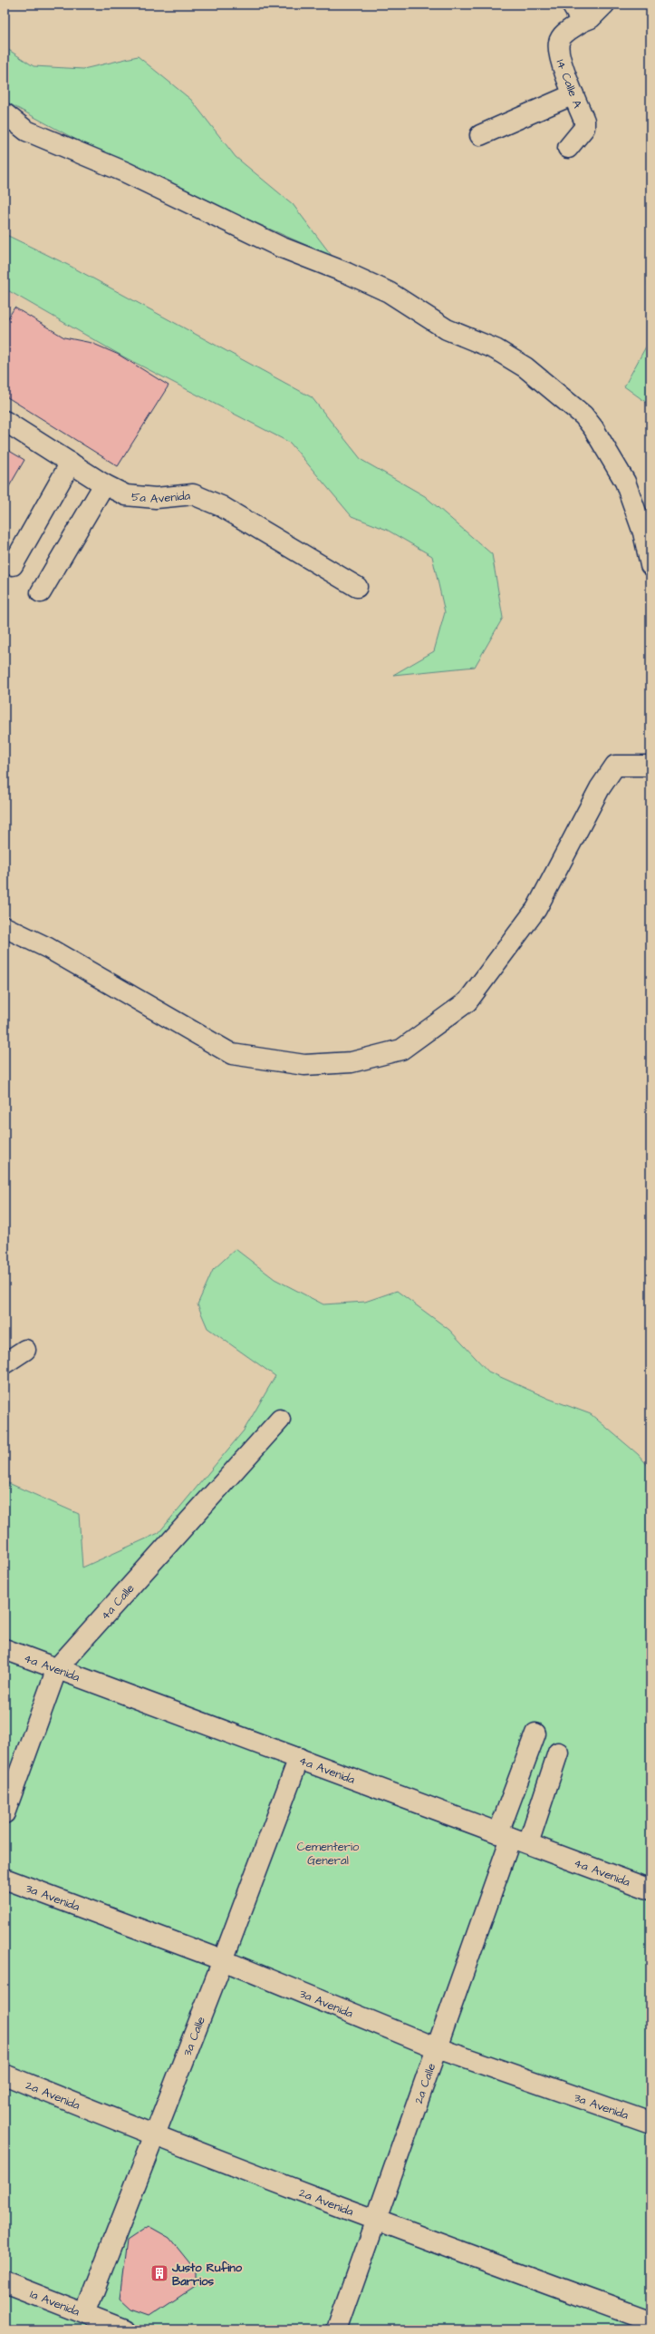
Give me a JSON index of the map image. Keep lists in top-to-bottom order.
{
  "streets": {
    "street": [
      "14 Calle A",
      "5a Avenida",
      "4a Calle",
      "4a Avenida",
      "3a Avenida",
      "3a Calle",
      "2a Calle",
      "2a Avenida",
      "1a Avenida"
    ]
  },
  "crossings": [
    ["4a Calle", "4a Avenida"],
    ["4a Avenida", "3a Calle"],
    ["4a Avenida", "2a Calle"],
    ["3a Avenida", "3a Calle"],
    ["3a Avenida", "2a Calle"],
    ["3a Calle", "2a Avenida"],
    ["3a Calle", "1a Avenida"],
    ["2a Calle", "2a Avenida"]
  ],
  "parks": ["Cementerio General"],
  "places": {
    "building": ["Justo Rufino Barrios"]
  }
}
